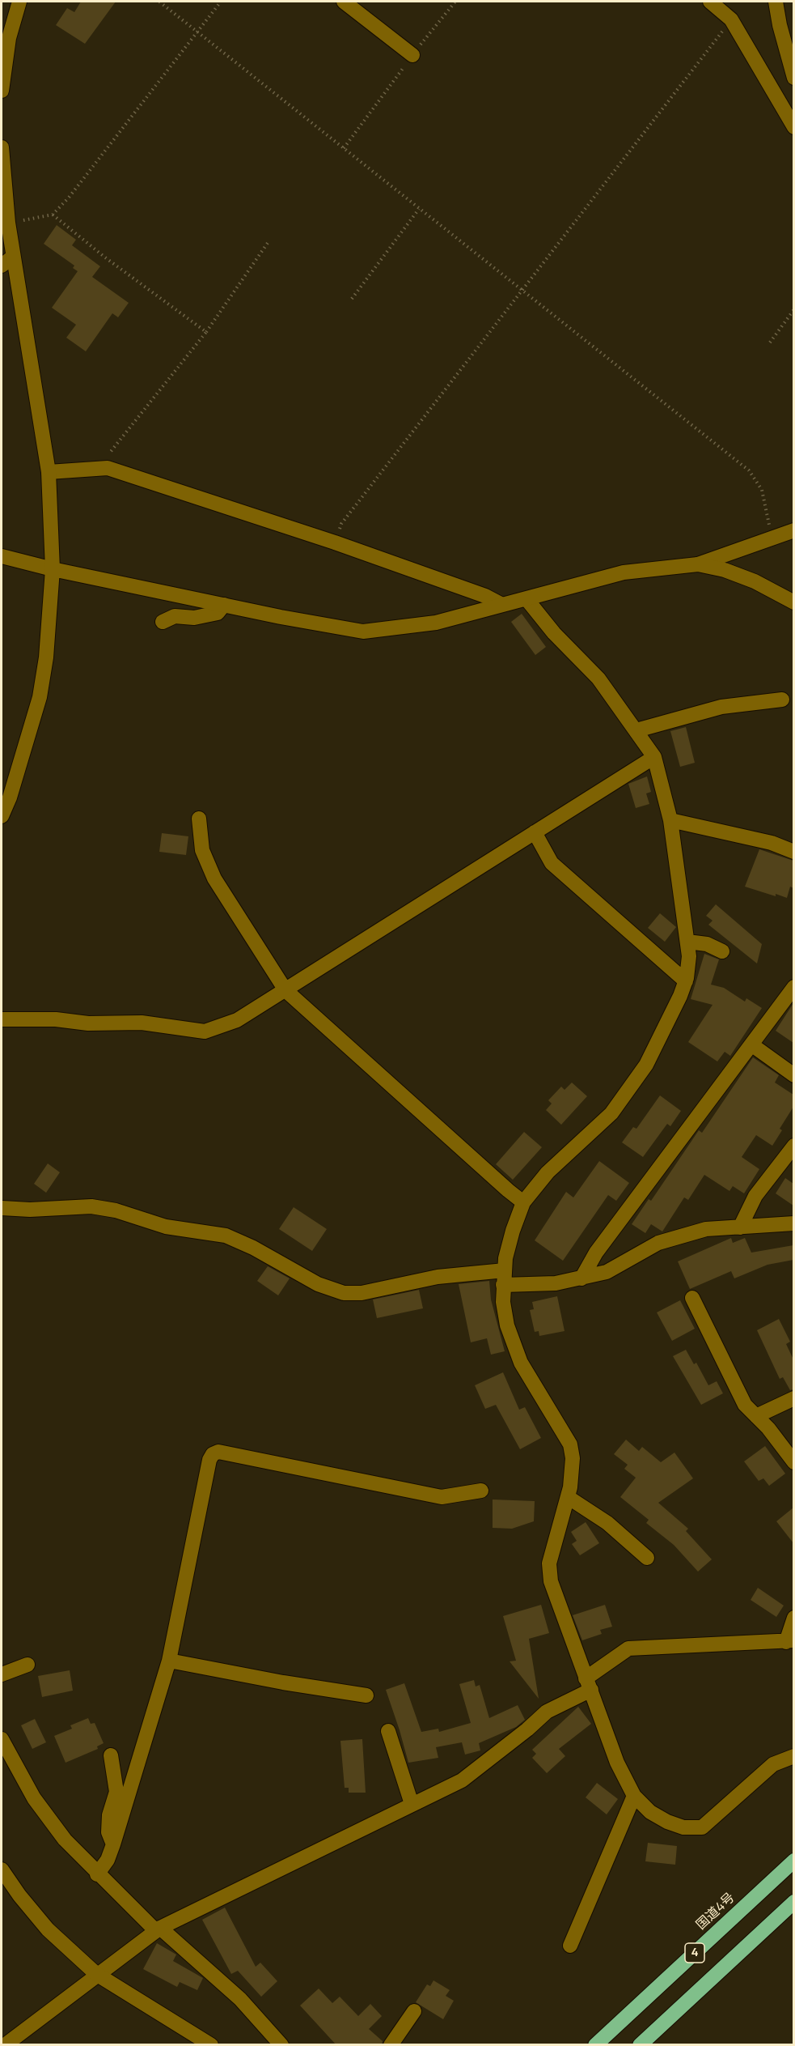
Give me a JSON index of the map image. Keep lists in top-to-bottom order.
{
  "streets": {
    "highway": ["国道4号", "4"]
  }
}
